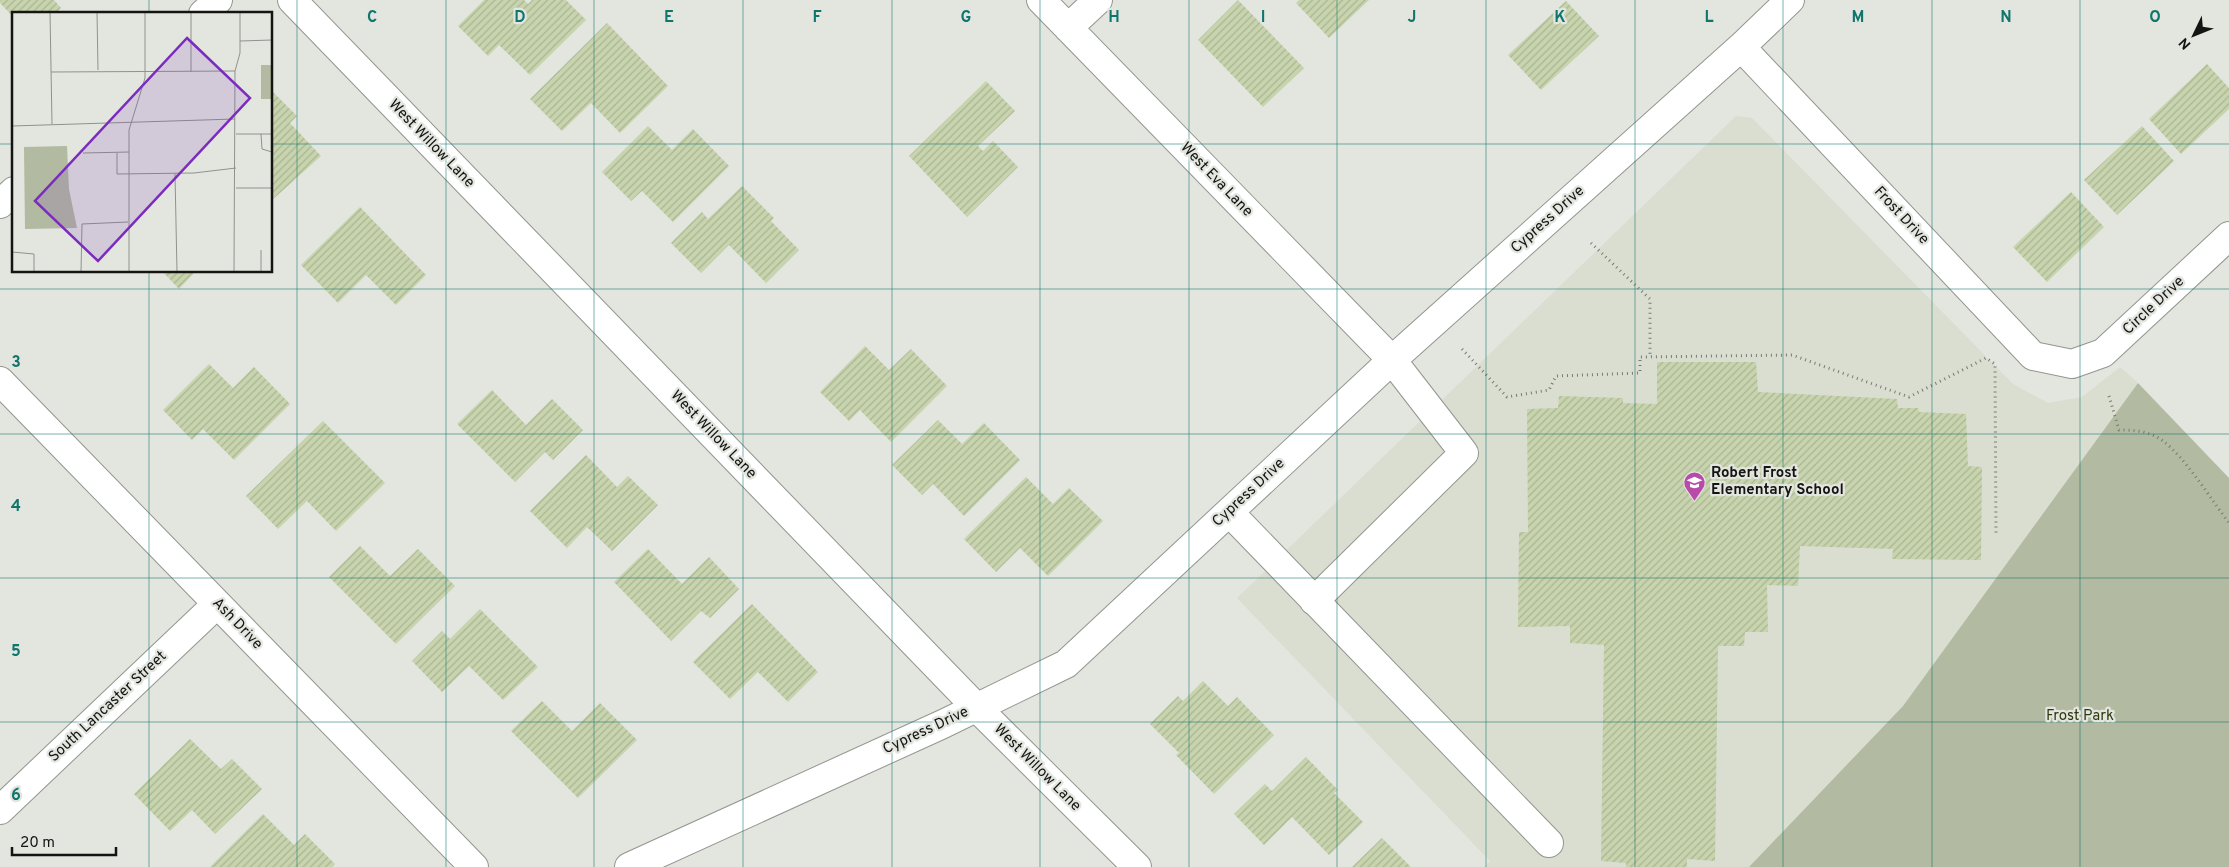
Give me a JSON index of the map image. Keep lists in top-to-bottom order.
{
  "streets": {
    "street": [
      "West Willow Lane",
      "West Eva Lane",
      "Frost Drive",
      "Cypress Drive",
      "Circle Drive",
      "Ash Drive",
      "South Lancaster Street"
    ]
  },
  "crossings": [
    ["West Willow Lane", "Cypress Drive"],
    ["West Eva Lane", "Cypress Drive"],
    ["Frost Drive", "Cypress Drive"],
    ["Frost Drive", "Circle Drive"],
    ["Ash Drive", "South Lancaster Street"]
  ],
  "parks": ["Frost Park"],
  "places": {
    "school or university": ["Robert Frost Elementary School"]
  },
  "scale_bar": "20 m",
  "north": "bottom left",
  "grid": {
    "columns": [
      "C",
      "D",
      "E",
      "F",
      "G",
      "H",
      "I",
      "J",
      "K",
      "L",
      "M",
      "N",
      "O"
    ],
    "rows": [
      "3",
      "4",
      "5",
      "6"
    ]
  }
}
